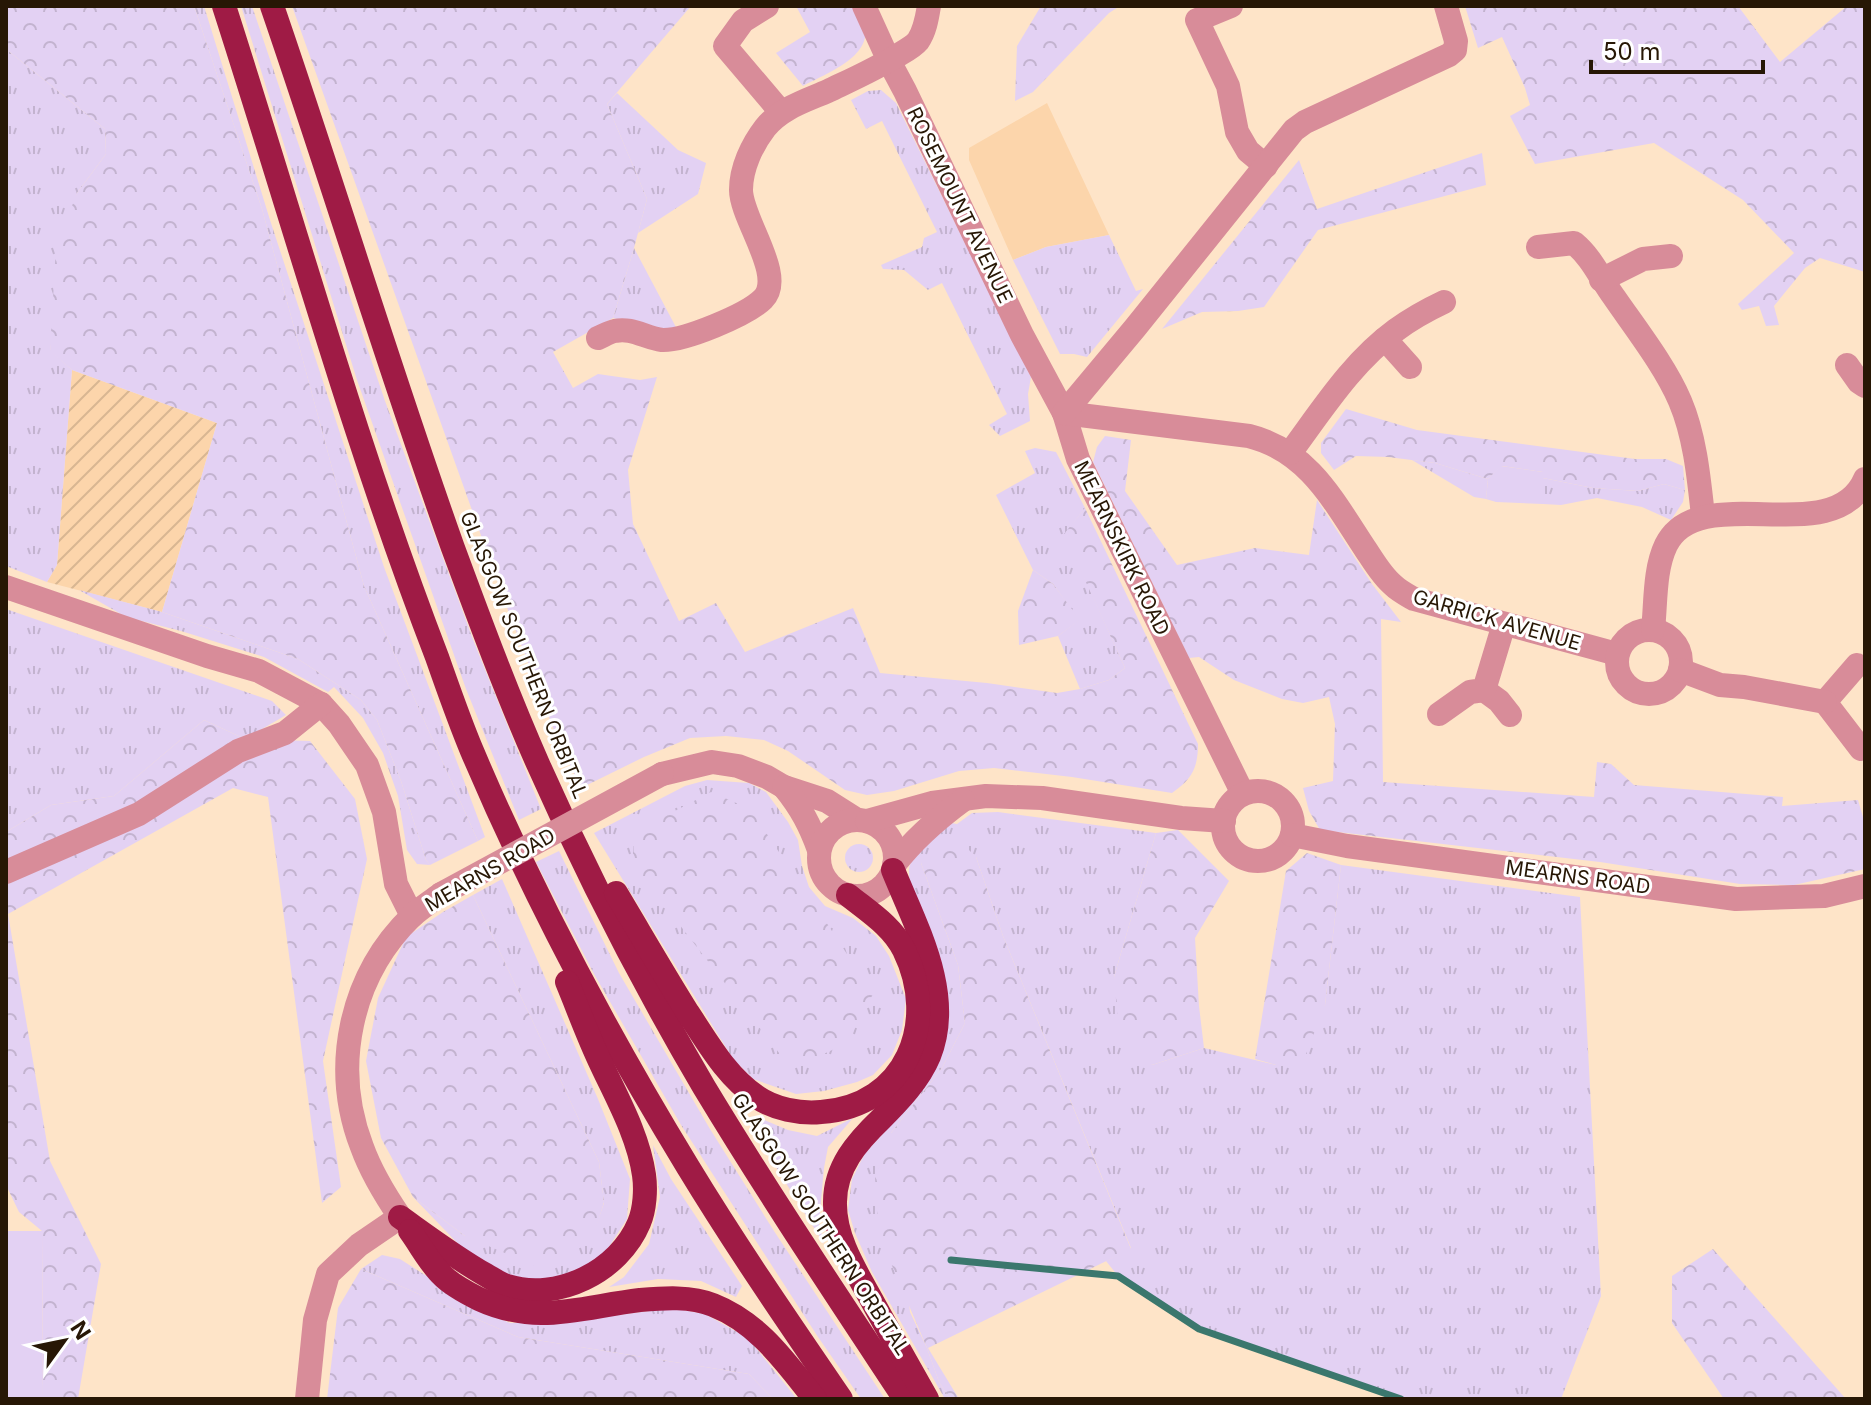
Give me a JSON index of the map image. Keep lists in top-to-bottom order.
{
  "streets": {
    "highway": ["GLASGOW SOUTHERN ORBITAL"],
    "street": [
      "ROSEMOUNT AVENUE",
      "MEARNSKIRK ROAD",
      "GARRICK AVENUE",
      "MEARNS ROAD"
    ]
  },
  "crossings": [
    ["ROSEMOUNT AVENUE", "MEARNSKIRK ROAD"],
    ["ROSEMOUNT AVENUE", "GARRICK AVENUE"],
    ["MEARNSKIRK ROAD", "GARRICK AVENUE"],
    ["MEARNSKIRK ROAD", "MEARNS ROAD"]
  ],
  "scale_bar": "50 m",
  "north": "top right"
}
